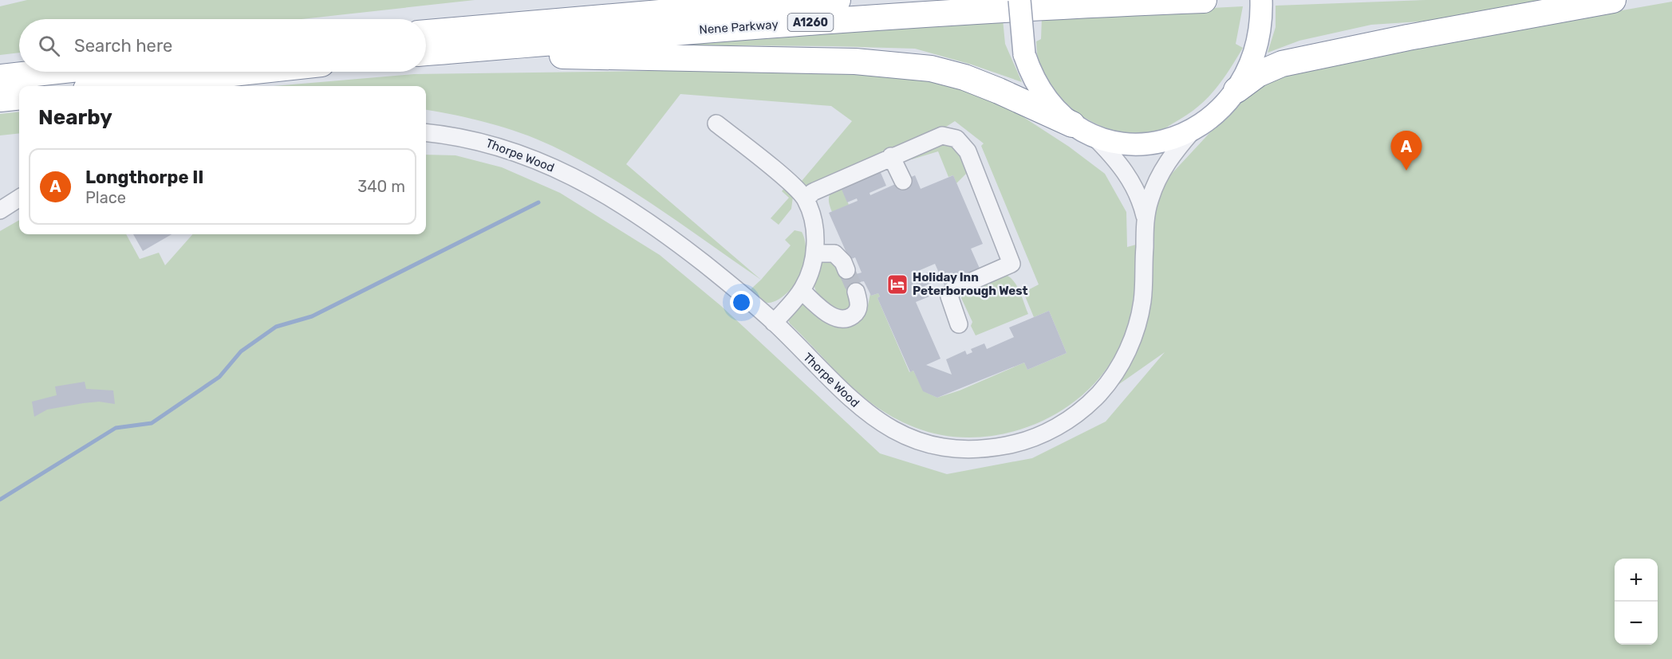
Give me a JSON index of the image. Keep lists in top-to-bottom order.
{
  "streets": {
    "highway": ["A1260", "Nene Parkway"],
    "street": ["Thorpe Wood"]
  },
  "places": {
    "hotel": ["Holiday Inn Peterborough West"]
  },
  "page": {
    "search": "Search here",
    "heading": "Nearby",
    "pins": "A",
    "list": [
      {
        "mark": "A",
        "name": "Longthorpe II",
        "note": "Place",
        "value": "340 m"
      }
    ],
    "map_buttons": ["+", "−"]
  }
}
